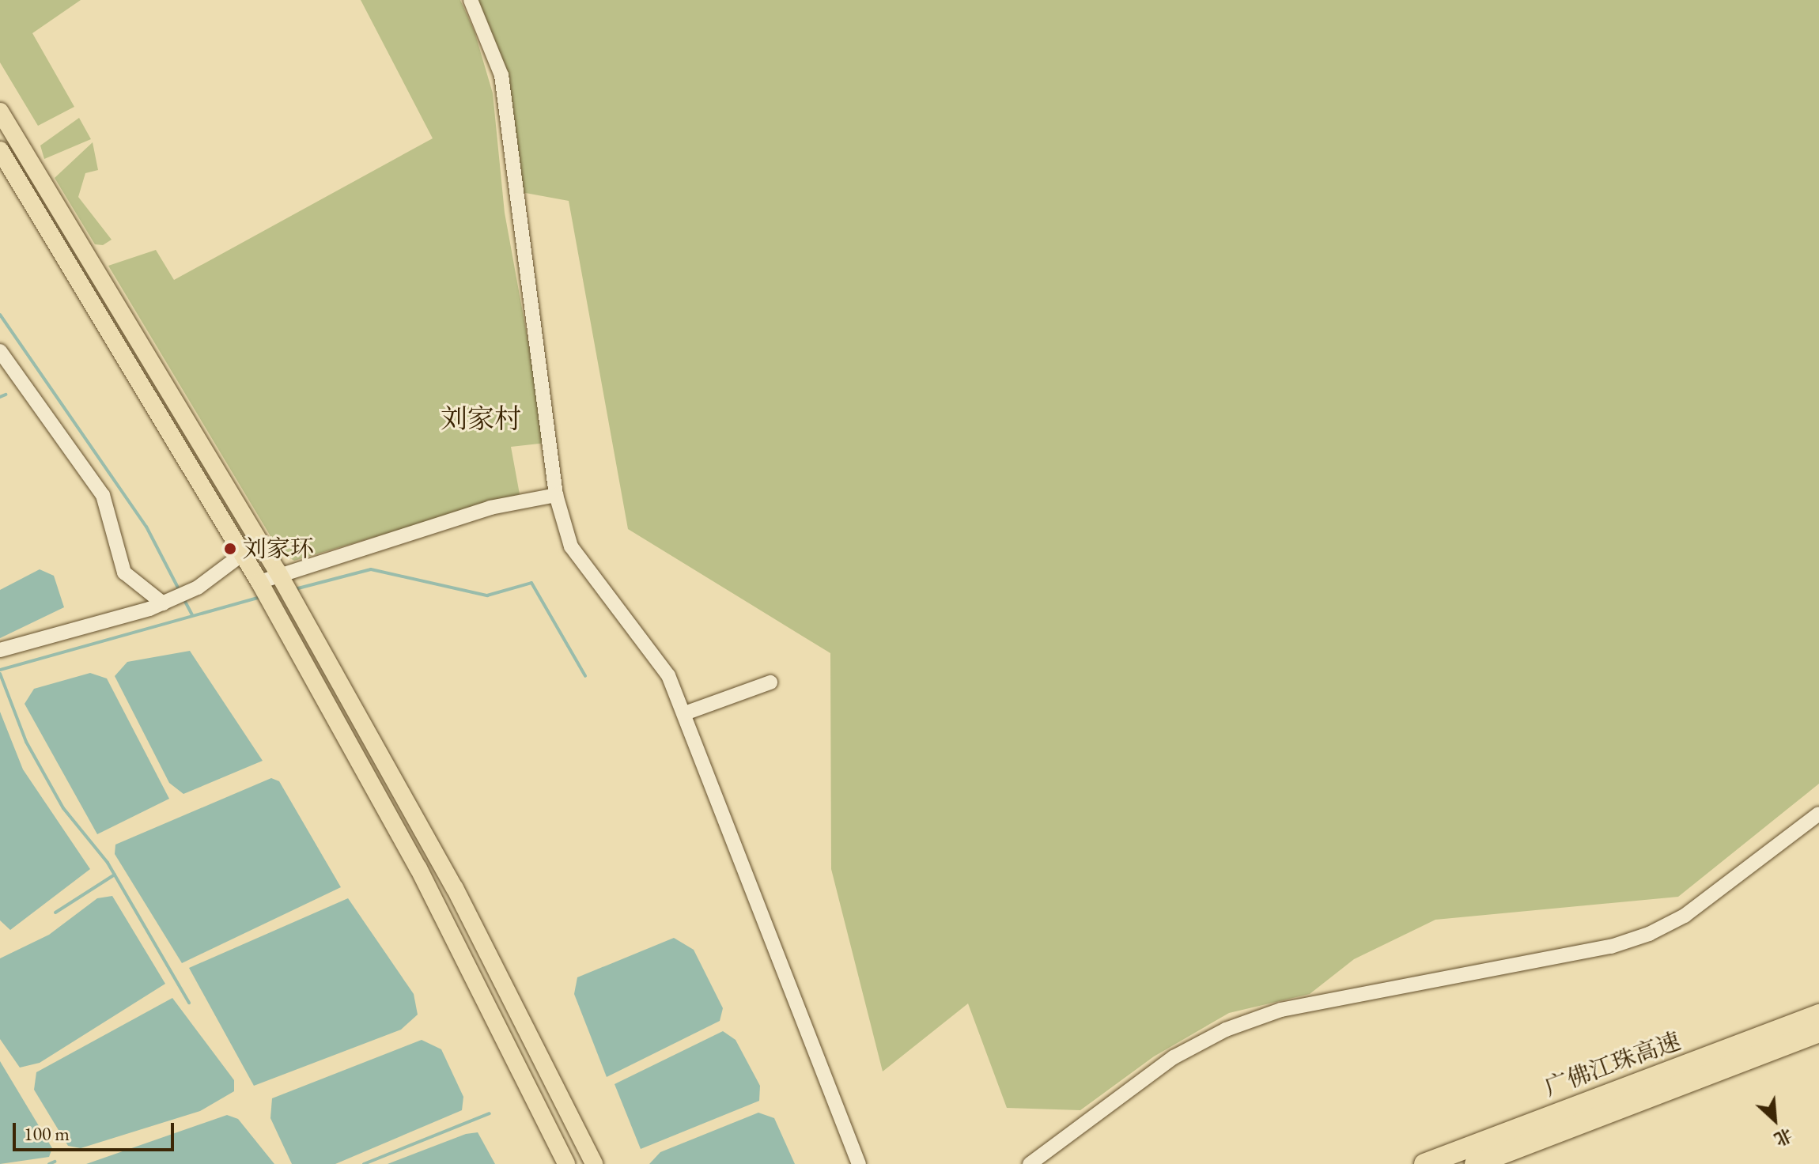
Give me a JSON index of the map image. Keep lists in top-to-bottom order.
{
  "streets": {
    "highway": ["广佛江珠高速"]
  },
  "districts": ["刘家村"],
  "places": ["刘家环"],
  "scale_bar": "100 m",
  "north": "bottom right"
}
